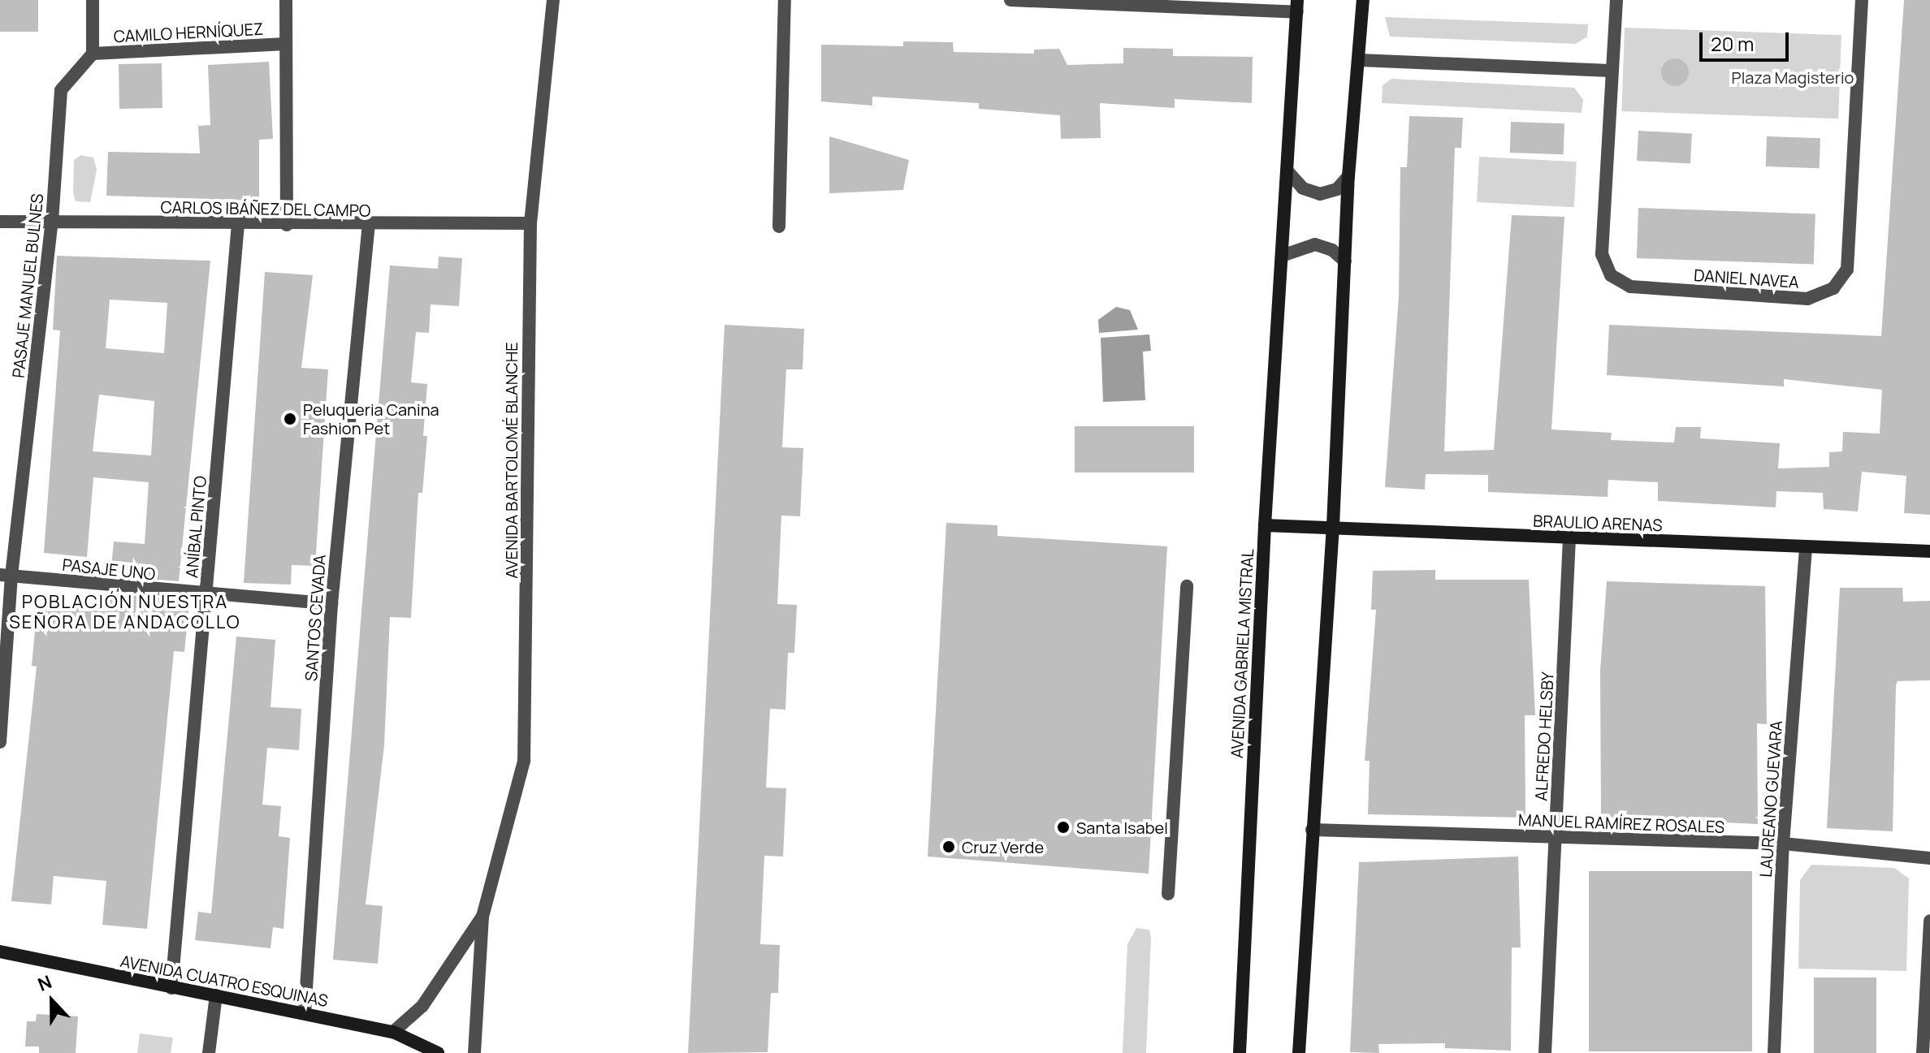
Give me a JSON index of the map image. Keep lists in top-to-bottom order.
{
  "streets": {
    "main road": ["BRAULIO ARENAS", "AVENIDA GABRIELA MISTRAL", "AVENIDA CUATRO ESQUINAS"],
    "street": [
      "CAMILO HERNÍQUEZ",
      "CARLOS IBÁÑEZ DEL CAMPO",
      "DANIEL NAVEA",
      "PASAJE MANUEL BULNES",
      "AVENIDA BARTOLOMÉ BLANCHE",
      "ANÍBAL PINTO",
      "PASAJE UNO",
      "SANTOS CEVADA",
      "ALFREDO HELSBY",
      "LAUREANO GUEVARA",
      "MANUEL RAMÍREZ ROSALES"
    ]
  },
  "crossings": [
    ["CAMILO HERNÍQUEZ", "PASAJE MANUEL BULNES"],
    ["CARLOS IBÁÑEZ DEL CAMPO", "PASAJE MANUEL BULNES"],
    ["CARLOS IBÁÑEZ DEL CAMPO", "AVENIDA BARTOLOMÉ BLANCHE"],
    ["CARLOS IBÁÑEZ DEL CAMPO", "ANÍBAL PINTO"],
    ["CARLOS IBÁÑEZ DEL CAMPO", "SANTOS CEVADA"],
    ["PASAJE MANUEL BULNES", "PASAJE UNO"],
    ["AVENIDA BARTOLOMÉ BLANCHE", "AVENIDA CUATRO ESQUINAS"],
    ["BRAULIO ARENAS", "AVENIDA GABRIELA MISTRAL"],
    ["BRAULIO ARENAS", "ALFREDO HELSBY"],
    ["BRAULIO ARENAS", "LAUREANO GUEVARA"],
    ["ANÍBAL PINTO", "PASAJE UNO"],
    ["ANÍBAL PINTO", "AVENIDA CUATRO ESQUINAS"],
    ["PASAJE UNO", "SANTOS CEVADA"],
    ["SANTOS CEVADA", "AVENIDA CUATRO ESQUINAS"],
    ["ALFREDO HELSBY", "MANUEL RAMÍREZ ROSALES"],
    ["LAUREANO GUEVARA", "MANUEL RAMÍREZ ROSALES"]
  ],
  "districts": ["POBLACIÓN NUESTRA SEÑORA DE ANDACOLLO"],
  "parks": ["Plaza Magisterio"],
  "places": ["Peluqueria Canina Fashion Pet", "Santa Isabel", "Cruz Verde"],
  "scale_bar": "20 m",
  "north": "top"
}
